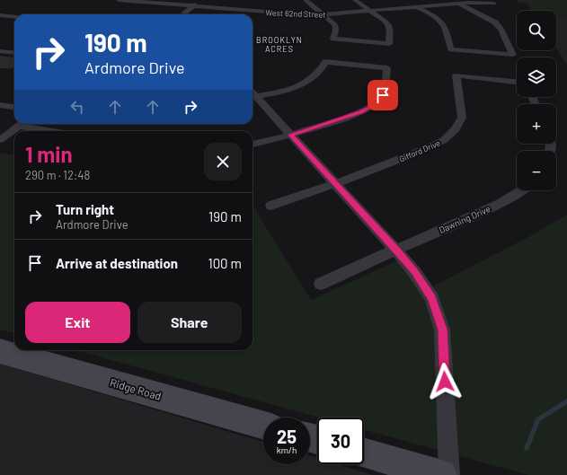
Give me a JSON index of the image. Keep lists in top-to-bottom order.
{
  "streets": {
    "main road": ["Ridge Road"],
    "street": ["West 62nd Street", "Gifford Drive", "Dawning Drive"]
  },
  "districts": ["BROOKLYN ACRES"],
  "page": {
    "map_buttons": ["+", "−"],
    "turn": ["190 m", "Ardmore Drive"],
    "heading": ["1 min", "290 m · 12:48"],
    "list": [
      {
        "name": "Turn right",
        "note": "Ardmore Drive",
        "value": "190 m"
      },
      {
        "name": "Arrive at destination",
        "value": "100 m"
      }
    ],
    "buttons": ["Exit", "Share"],
    "speed": "25 km/h",
    "limit": "30"
  }
}
